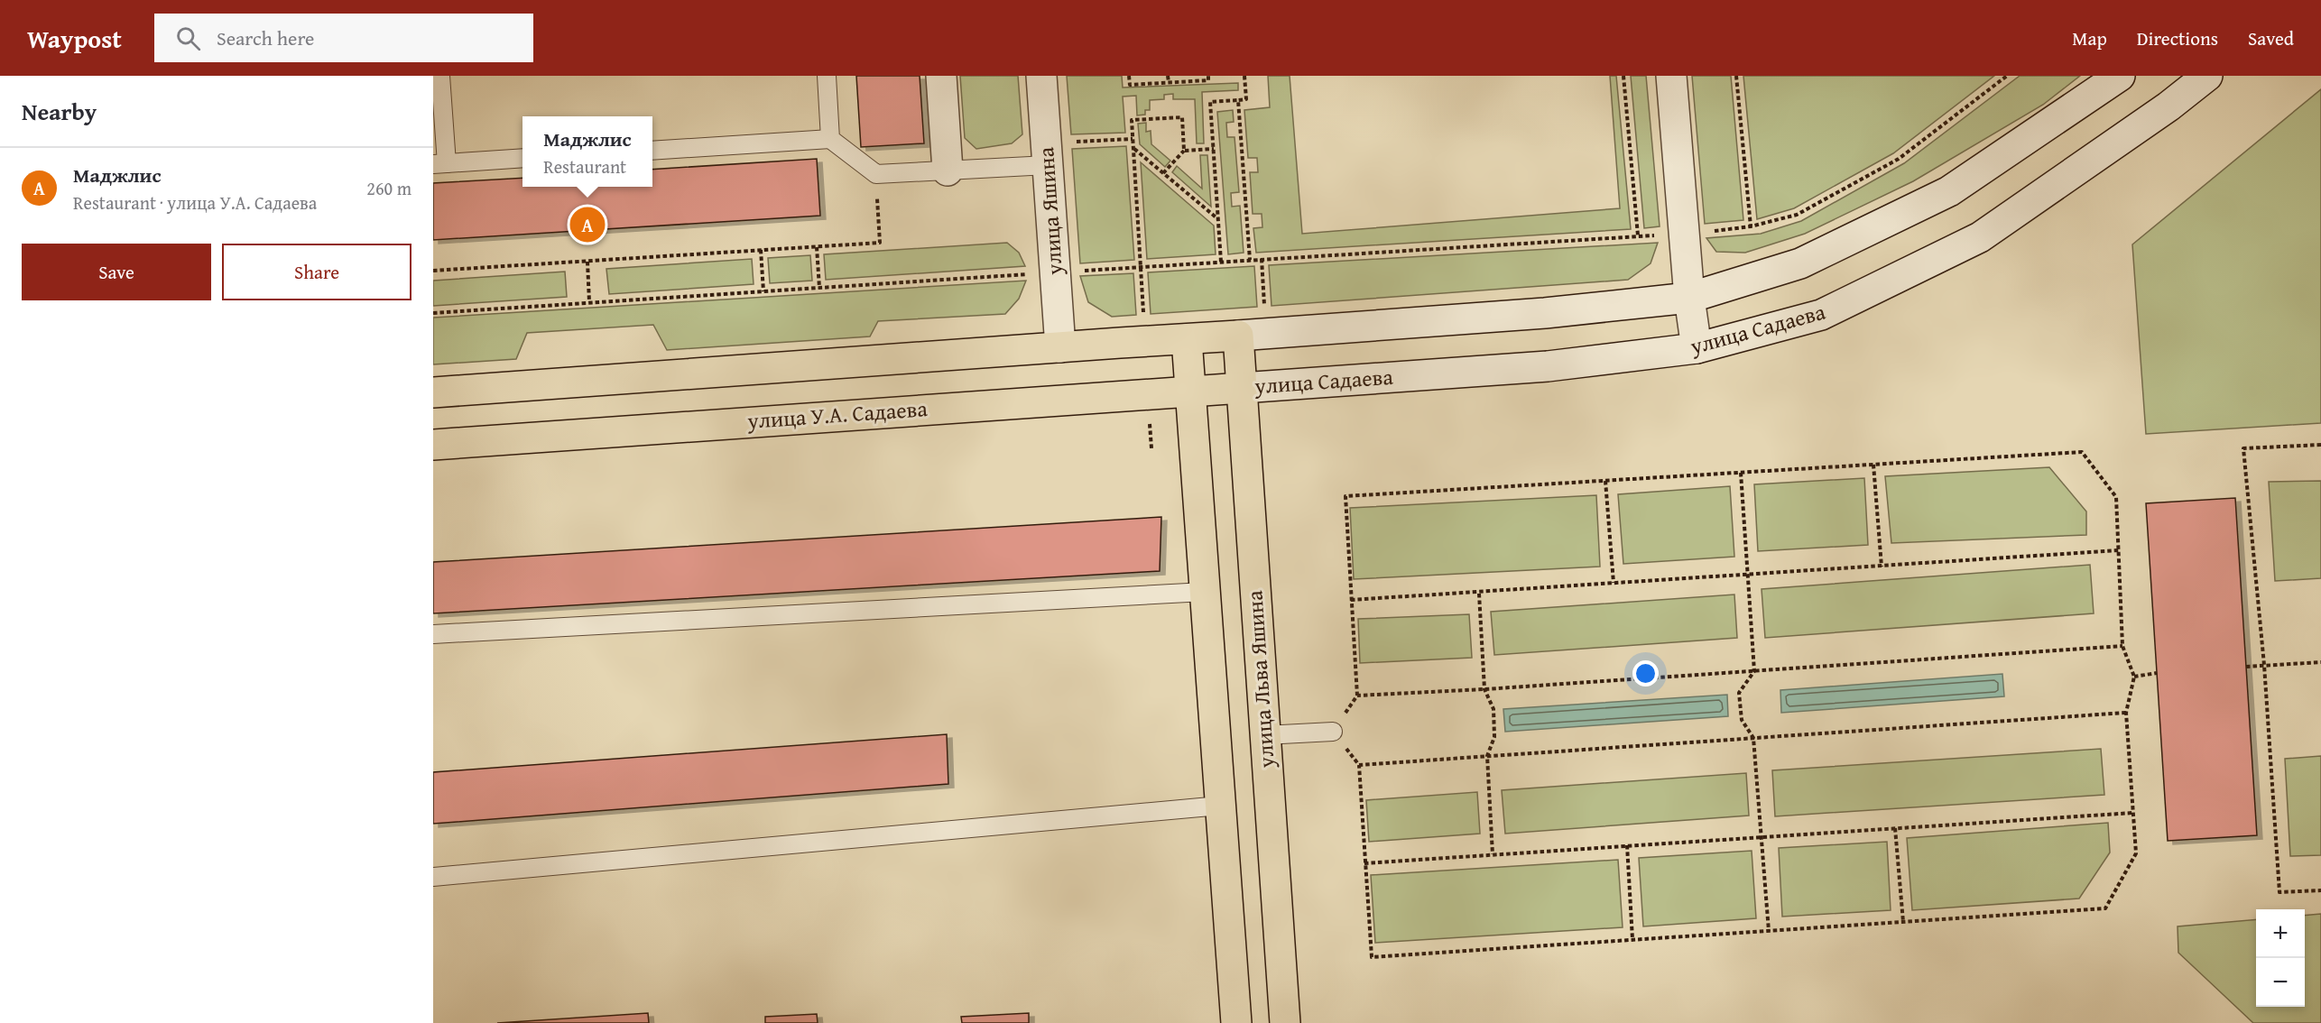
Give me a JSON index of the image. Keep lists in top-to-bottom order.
{
  "streets": {
    "main road": [
      "улица Яшина",
      "улица Садаева",
      "улица У.А. Садаева",
      "улица Льва Яшина"
    ]
  },
  "crossings": [
    ["улица Садаева", "улица У.А. Садаева"],
    ["улица Садаева", "улица Льва Яшина"],
    ["улица У.А. Садаева", "улица Льва Яшина"]
  ],
  "page": {
    "header": "Waypost",
    "search": "Search here",
    "nav": ["Map", "Directions", "Saved"],
    "heading": "Nearby",
    "popup": ["Маджлис", "Restaurant"],
    "list": [
      {
        "mark": "A",
        "name": "Маджлис",
        "note": "Restaurant · улица У.А. Садаева",
        "value": "260 m"
      }
    ],
    "pins": "A",
    "buttons": ["Save", "Share"],
    "map_buttons": ["+", "−"]
  }
}
